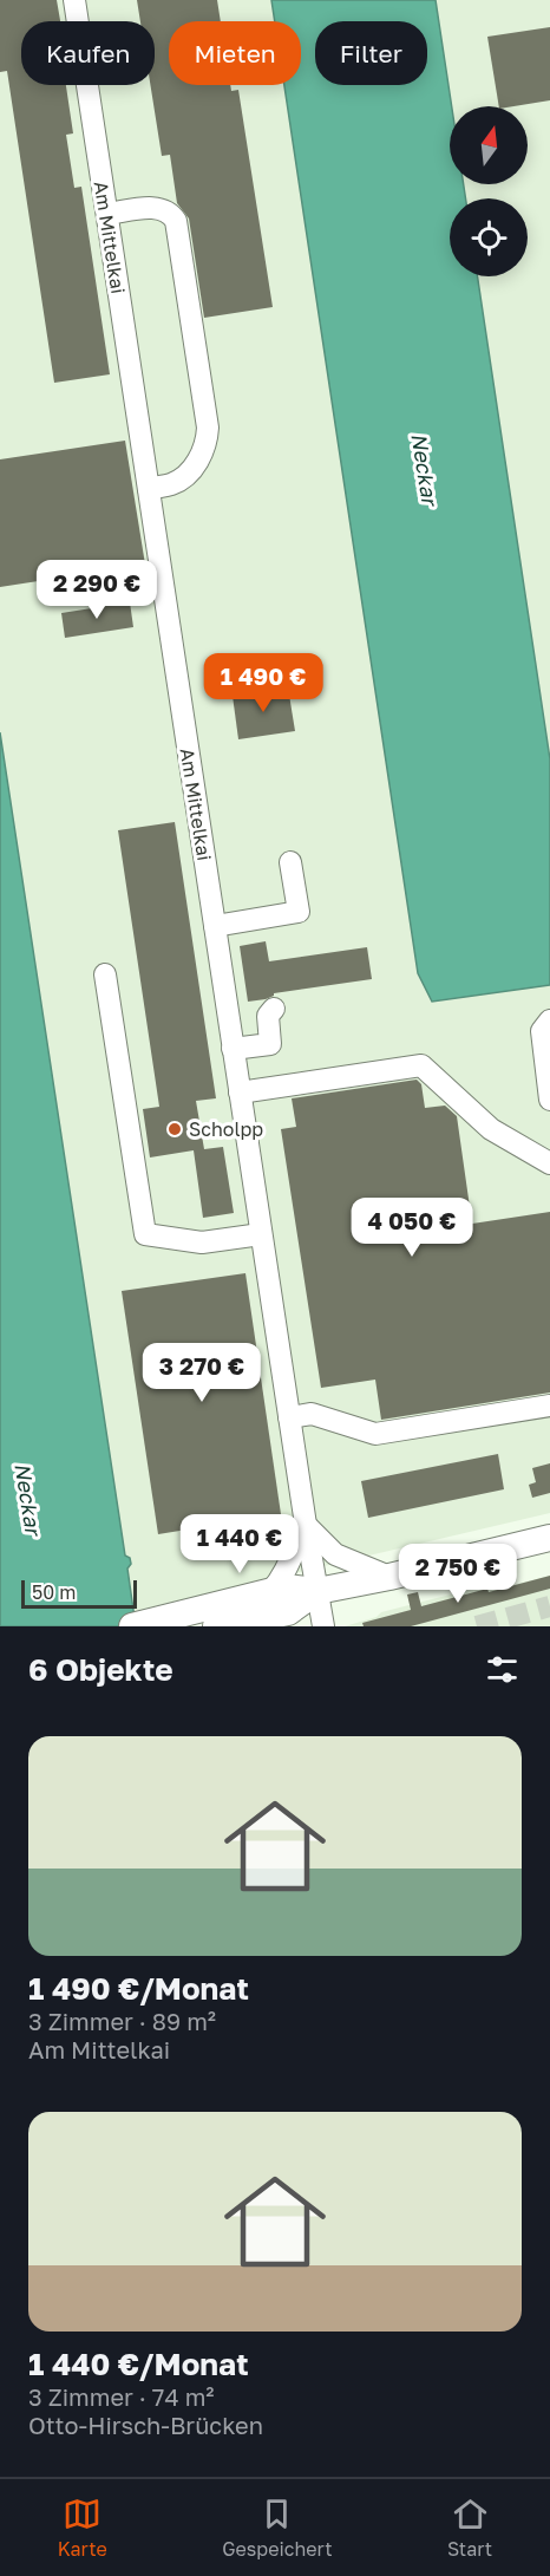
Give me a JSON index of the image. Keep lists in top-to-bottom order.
{
  "streets": {
    "street": ["Am Mittelkai"]
  },
  "water": ["Neckar"],
  "places": ["Scholpp"],
  "scale_bar": "50 m",
  "north": "top",
  "page": {
    "chip": ["Kaufen", "Mieten", "Filter"],
    "price": [
      "2 290 €",
      "1 490 €",
      "4 050 €",
      "3 270 €",
      "1 440 €",
      "2 750 €"
    ],
    "scale": "50 m",
    "heading": "6 Objekte",
    "list": [
      {
        "name": "1 490 €/Monat",
        "note": "3 Zimmer · 89 m² · Am Mittelkai"
      },
      {
        "name": "1 440 €/Monat",
        "note": "3 Zimmer · 74 m² · Otto-Hirsch-Brücken"
      }
    ],
    "tabs": ["Karte", "Gespeichert", "Start"]
  }
}
